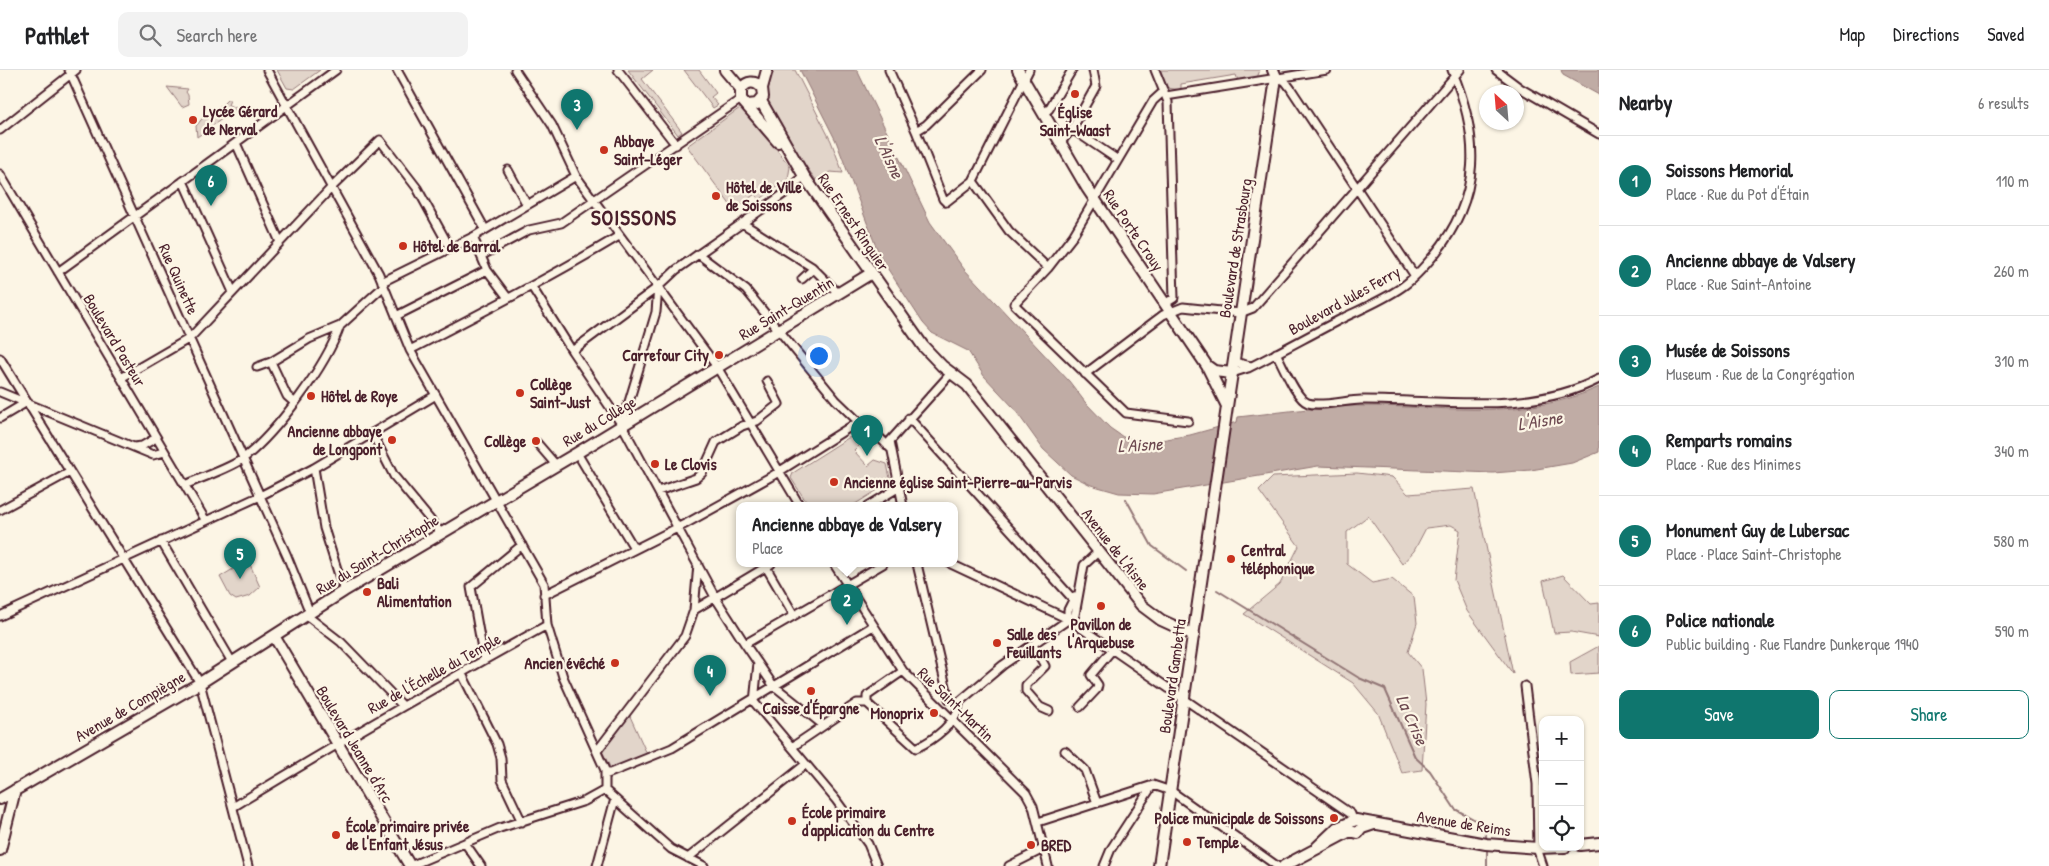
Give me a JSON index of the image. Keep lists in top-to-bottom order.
{
  "streets": {
    "main road": [
      "Rue Ernest Ringuier",
      "Rue Porte Crouy",
      "Boulevard de Strasbourg",
      "Rue Saint-Quentin",
      "Rue du Collège",
      "Avenue de l'Aisne",
      "Rue du Saint-Christophe",
      "Boulevard Gambetta",
      "Avenue de Compiègne",
      "Boulevard Jeanne d'Arc",
      "Avenue de Reims"
    ],
    "street": [
      "Rue Quinette",
      "Boulevard Jules Ferry",
      "Boulevard Pasteur",
      "Rue de l'Échelle du Temple",
      "Rue Saint-Martin"
    ]
  },
  "crossings": [
    ["Rue Ernest Ringuier", "Rue Saint-Quentin"],
    ["Rue Ernest Ringuier", "Avenue de l'Aisne"],
    ["Rue Porte Crouy", "Boulevard de Strasbourg"],
    ["Boulevard de Strasbourg", "Boulevard Jules Ferry"],
    ["Boulevard de Strasbourg", "Boulevard Gambetta"],
    ["Rue Quinette", "Rue du Saint-Christophe"],
    ["Rue Saint-Quentin", "Rue du Collège"],
    ["Rue du Collège", "Rue du Saint-Christophe"],
    ["Avenue de l'Aisne", "Boulevard Gambetta"],
    ["Rue du Saint-Christophe", "Avenue de Compiègne"],
    ["Rue du Saint-Christophe", "Boulevard Jeanne d'Arc"],
    ["Rue de l'Échelle du Temple", "Boulevard Jeanne d'Arc"],
    ["Avenue de Compiègne", "Boulevard Jeanne d'Arc"]
  ],
  "districts": ["SOISSONS"],
  "water": ["L'Aisne", "La Crise"],
  "places": [
    "Église Saint-Waast",
    "Lycée Gérard de Nerval",
    "Abbaye Saint-Léger",
    "Hôtel de Ville de Soissons",
    "Hôtel de Barral",
    "Carrefour City",
    "Collège Saint-Just",
    "Hôtel de Roye",
    "Ancienne abbaye de Longpont",
    "Collège",
    "Le Clovis",
    "Ancienne église Saint-Pierre-au-Parvis",
    "Central téléphonique",
    "Bali Alimentation",
    "Pavillon de l'Arquebuse",
    "Salle des Feuillants",
    "Ancien évêché",
    "Caisse d'Épargne",
    "Monoprix",
    "Police municipale de Soissons",
    "École primaire d'application du Centre",
    "École primaire privée de l'Enfant Jésus",
    "Temple",
    "BRED"
  ],
  "north": "top left",
  "page": {
    "header": "Pathlet",
    "search": "Search here",
    "nav": ["Map", "Directions", "Saved"],
    "heading": ["Nearby", "6 results"],
    "pins": [
      "3",
      "6",
      "1",
      "5",
      "2",
      "4"
    ],
    "list": [
      {
        "mark": "1",
        "name": "Soissons Memorial",
        "note": "Place · Rue du Pot d'Étain",
        "value": "110 m"
      },
      {
        "mark": "2",
        "name": "Ancienne abbaye de Valsery",
        "note": "Place · Rue Saint-Antoine",
        "value": "260 m"
      },
      {
        "mark": "3",
        "name": "Musée de Soissons",
        "note": "Museum · Rue de la Congrégation",
        "value": "310 m"
      },
      {
        "mark": "4",
        "name": "Remparts romains",
        "note": "Place · Rue des Minimes",
        "value": "340 m"
      },
      {
        "mark": "5",
        "name": "Monument Guy de Lubersac",
        "note": "Place · Place Saint-Christophe",
        "value": "580 m"
      },
      {
        "mark": "6",
        "name": "Police nationale",
        "note": "Public building · Rue Flandre Dunkerque 1940",
        "value": "590 m"
      }
    ],
    "popup": ["Ancienne abbaye de Valsery", "Place"],
    "buttons": ["Save", "Share"],
    "map_buttons": ["+", "−"]
  }
}
